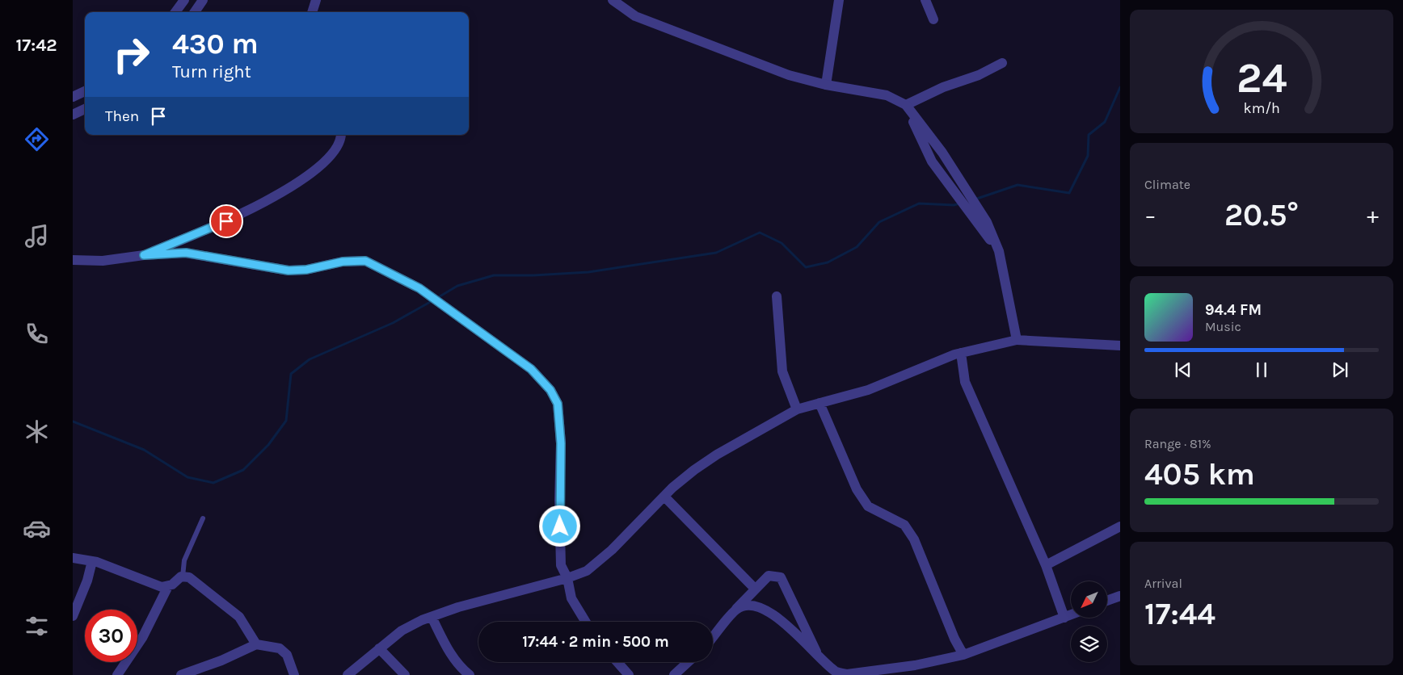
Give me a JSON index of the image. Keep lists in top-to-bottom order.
{
  "north": "bottom left",
  "page": {
    "tabs": "17:42",
    "turn": ["430 m", "Turn right"],
    "then": "Then",
    "tile": [
      "Climate",
      ["Range · 81%", "405 km"],
      ["Arrival", "17:44"]
    ],
    "heat": ["−", "20.5°", "+"],
    "song": ["94.4 FM", "Music"],
    "limit": "30",
    "trip": "17:44 · 2 min · 500 m",
    "gauge": ["24", "km/h"]
  }
}
